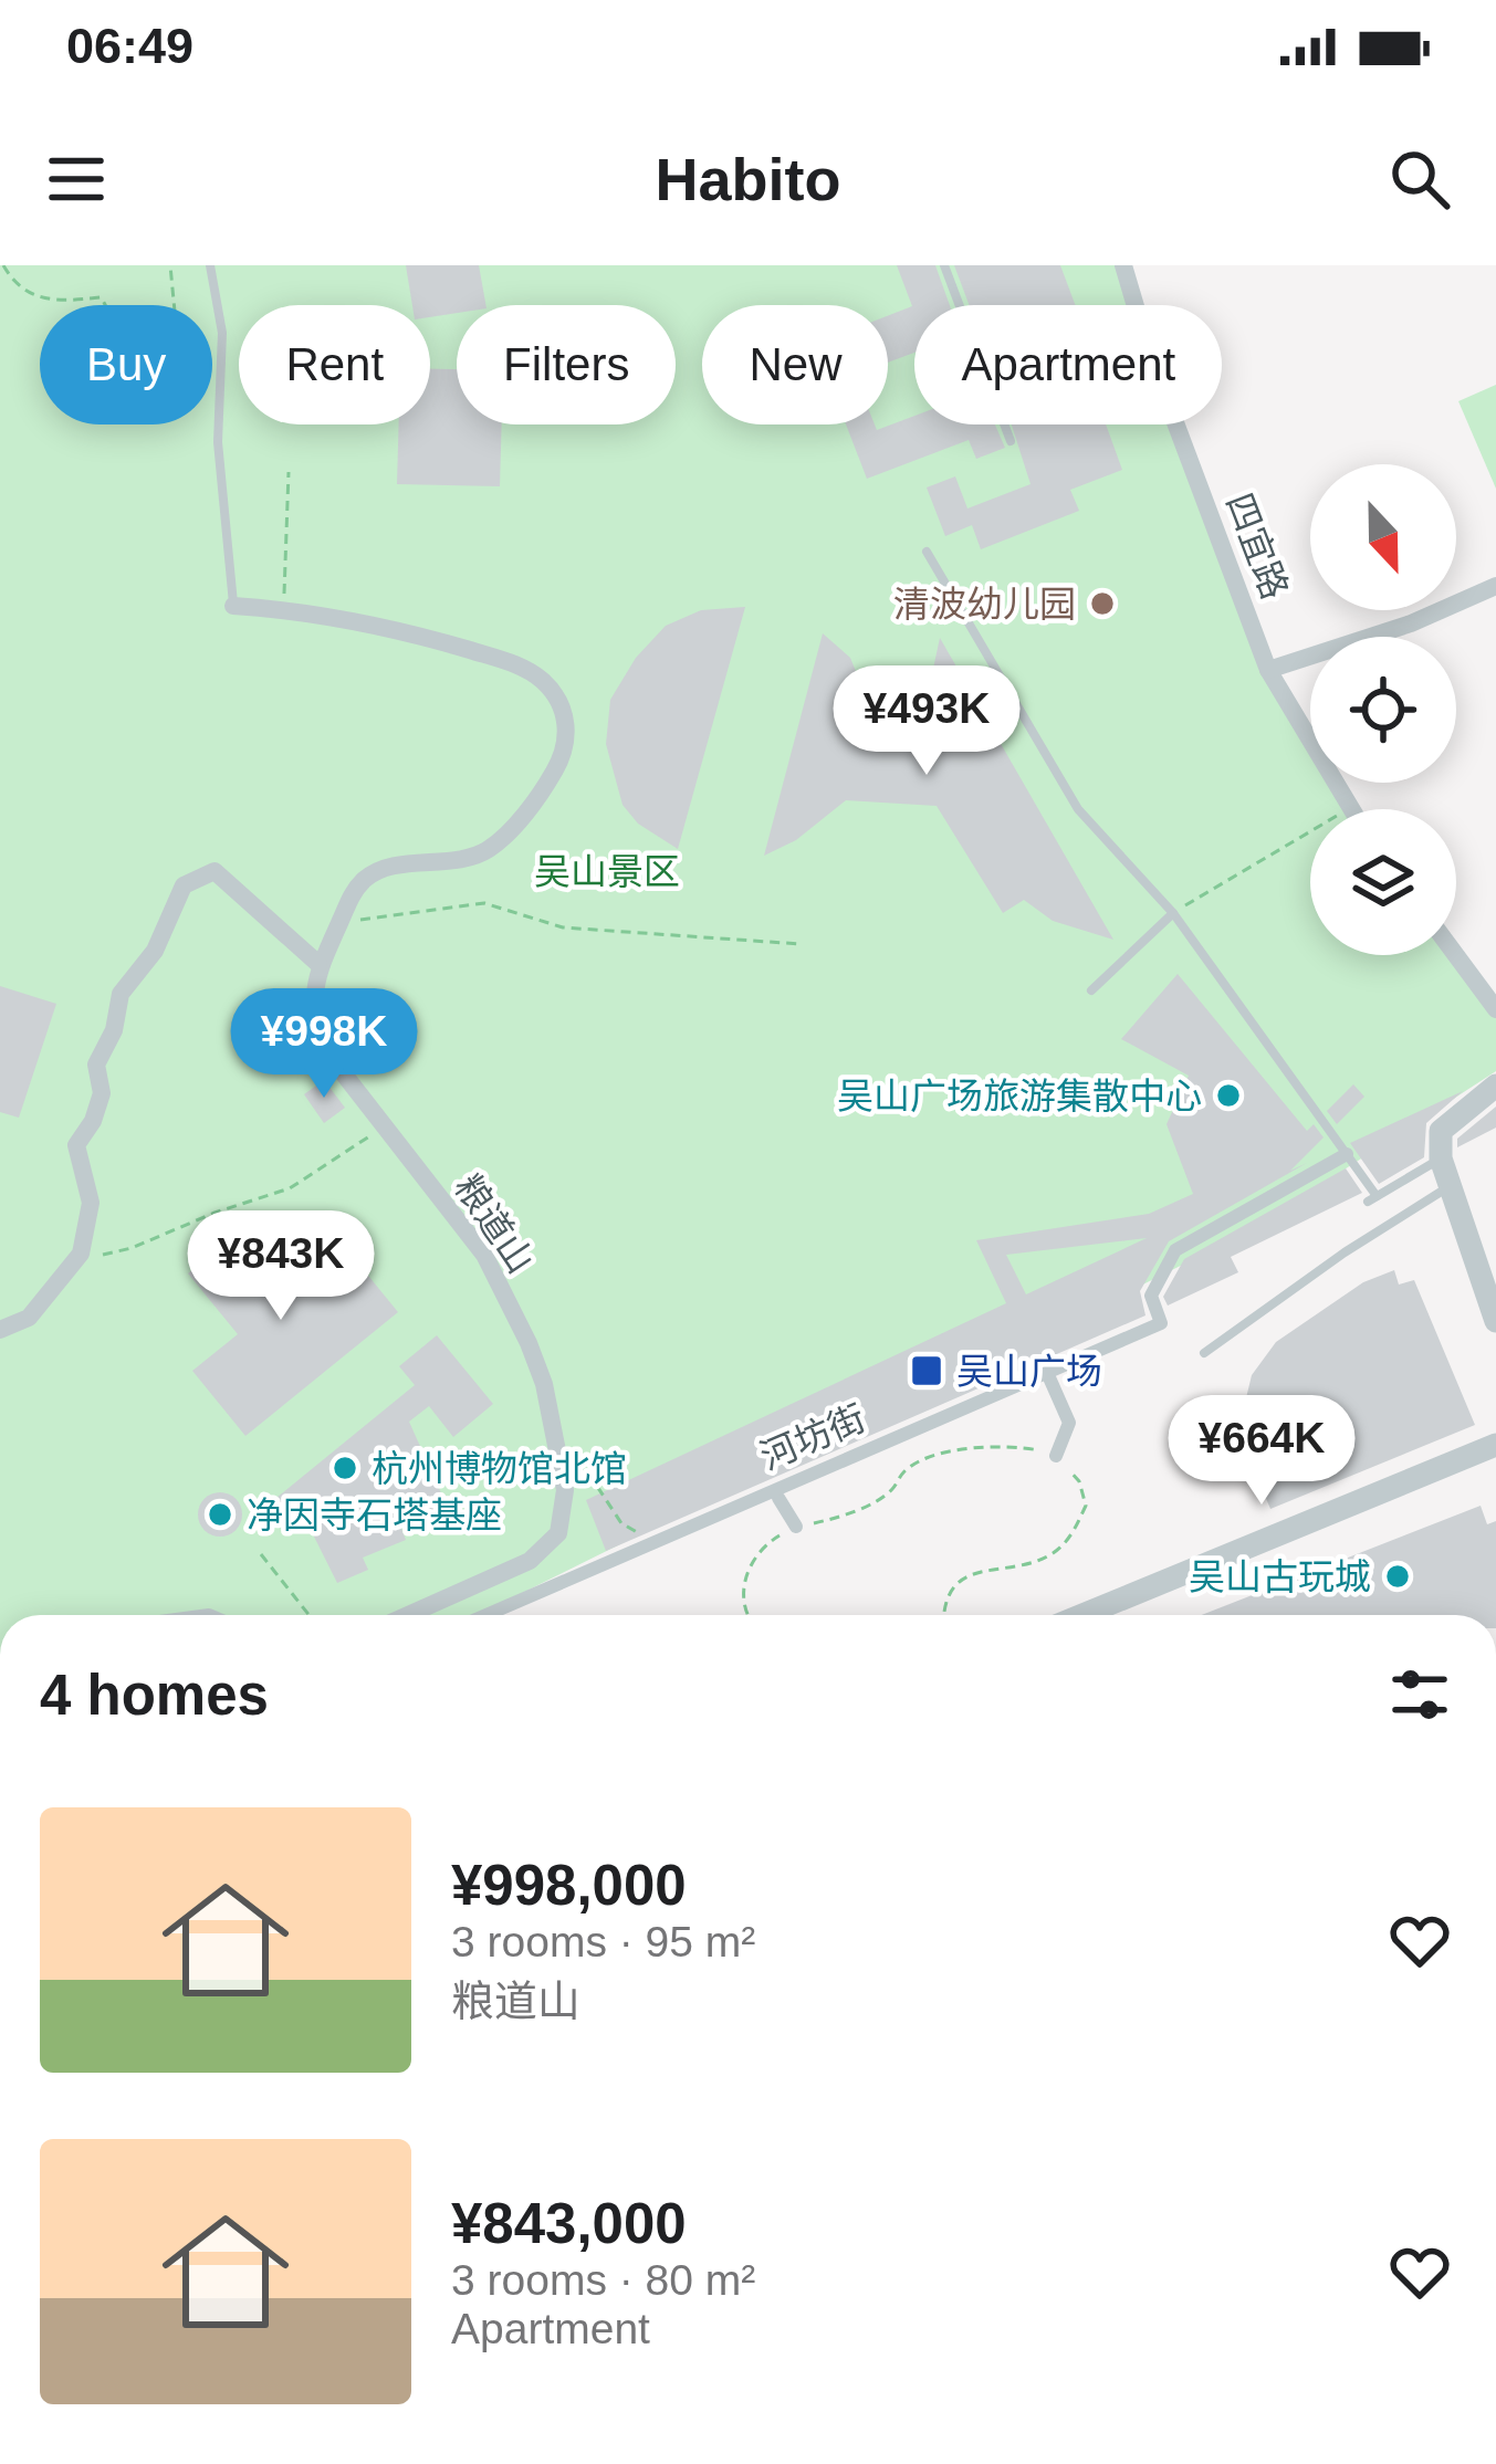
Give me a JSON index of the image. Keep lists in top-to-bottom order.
{
  "streets": {
    "street": ["四宜路", "粮道山", "河坊街"]
  },
  "parks": ["吴山景区"],
  "places": {
    "other": [
      "清波幼儿园",
      "吴山广场旅游集散中心",
      "杭州博物馆北馆",
      "净因寺石塔基座",
      "吴山古玩城"
    ],
    "transit": ["吴山广场"]
  },
  "north": "bottom",
  "page": {
    "status": "06:49",
    "header": "Habito",
    "chip": [
      "Buy",
      "Rent",
      "Filters",
      "New",
      "Apartment"
    ],
    "price": [
      "¥493K",
      "¥998K",
      "¥843K",
      "¥664K"
    ],
    "heading": "4 homes",
    "list": [
      {
        "name": "¥998,000",
        "note": "3 rooms · 95 m² · 粮道山"
      },
      {
        "name": "¥843,000",
        "note": "3 rooms · 80 m² · Apartment"
      }
    ]
  }
}
